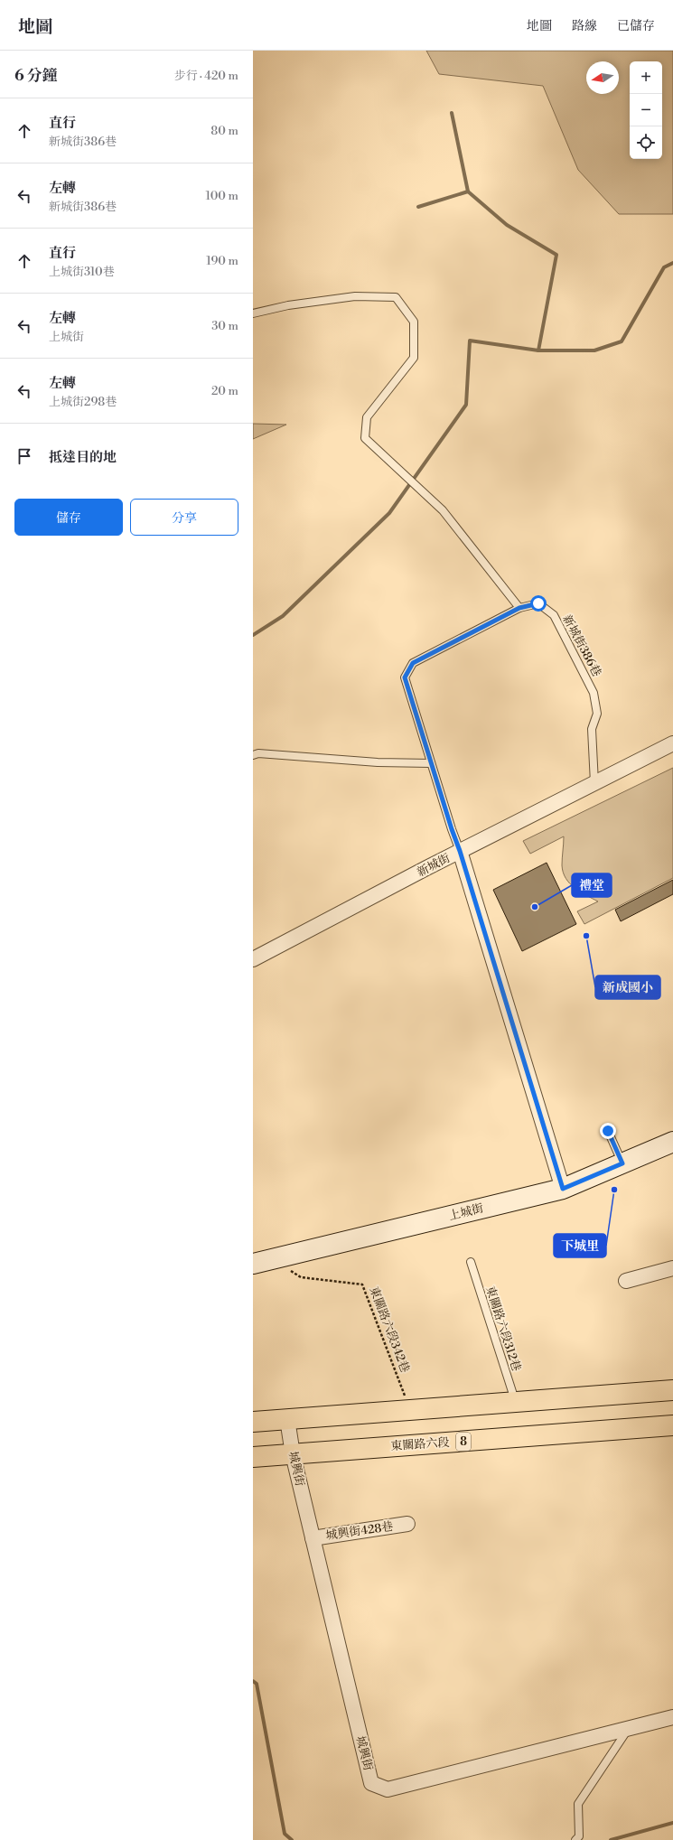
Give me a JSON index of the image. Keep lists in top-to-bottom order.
{
  "streets": {
    "main road": ["8", "東關路六段"],
    "street": [
      "新城街",
      "上城街",
      "城興街",
      "城興街428巷"
    ],
    "lane": ["新城街386巷", "東關路六段312巷"],
    "path": ["東關路六段342巷"]
  },
  "crossings": [
    ["新城街386巷", "新城街"],
    ["上城街", "東關路六段342巷"],
    ["東關路六段", "城興街"],
    ["城興街", "城興街428巷"]
  ],
  "places": ["禮堂", "新成國小", "下城里"],
  "north": "left",
  "page": {
    "header": "地圖",
    "nav": ["地圖", "路線", "已儲存"],
    "heading": ["6 分鐘", "步行 · 420 m"],
    "map_buttons": ["+", "−"],
    "list": [
      ["直行", "新城街386巷", "80 m"],
      ["左轉", "新城街386巷", "100 m"],
      ["直行", "上城街310巷", "190 m"],
      ["左轉", "上城街", "30 m"],
      ["左轉", "上城街298巷", "20 m"],
      "抵達目的地"
    ],
    "buttons": ["儲存", "分享"]
  }
}
